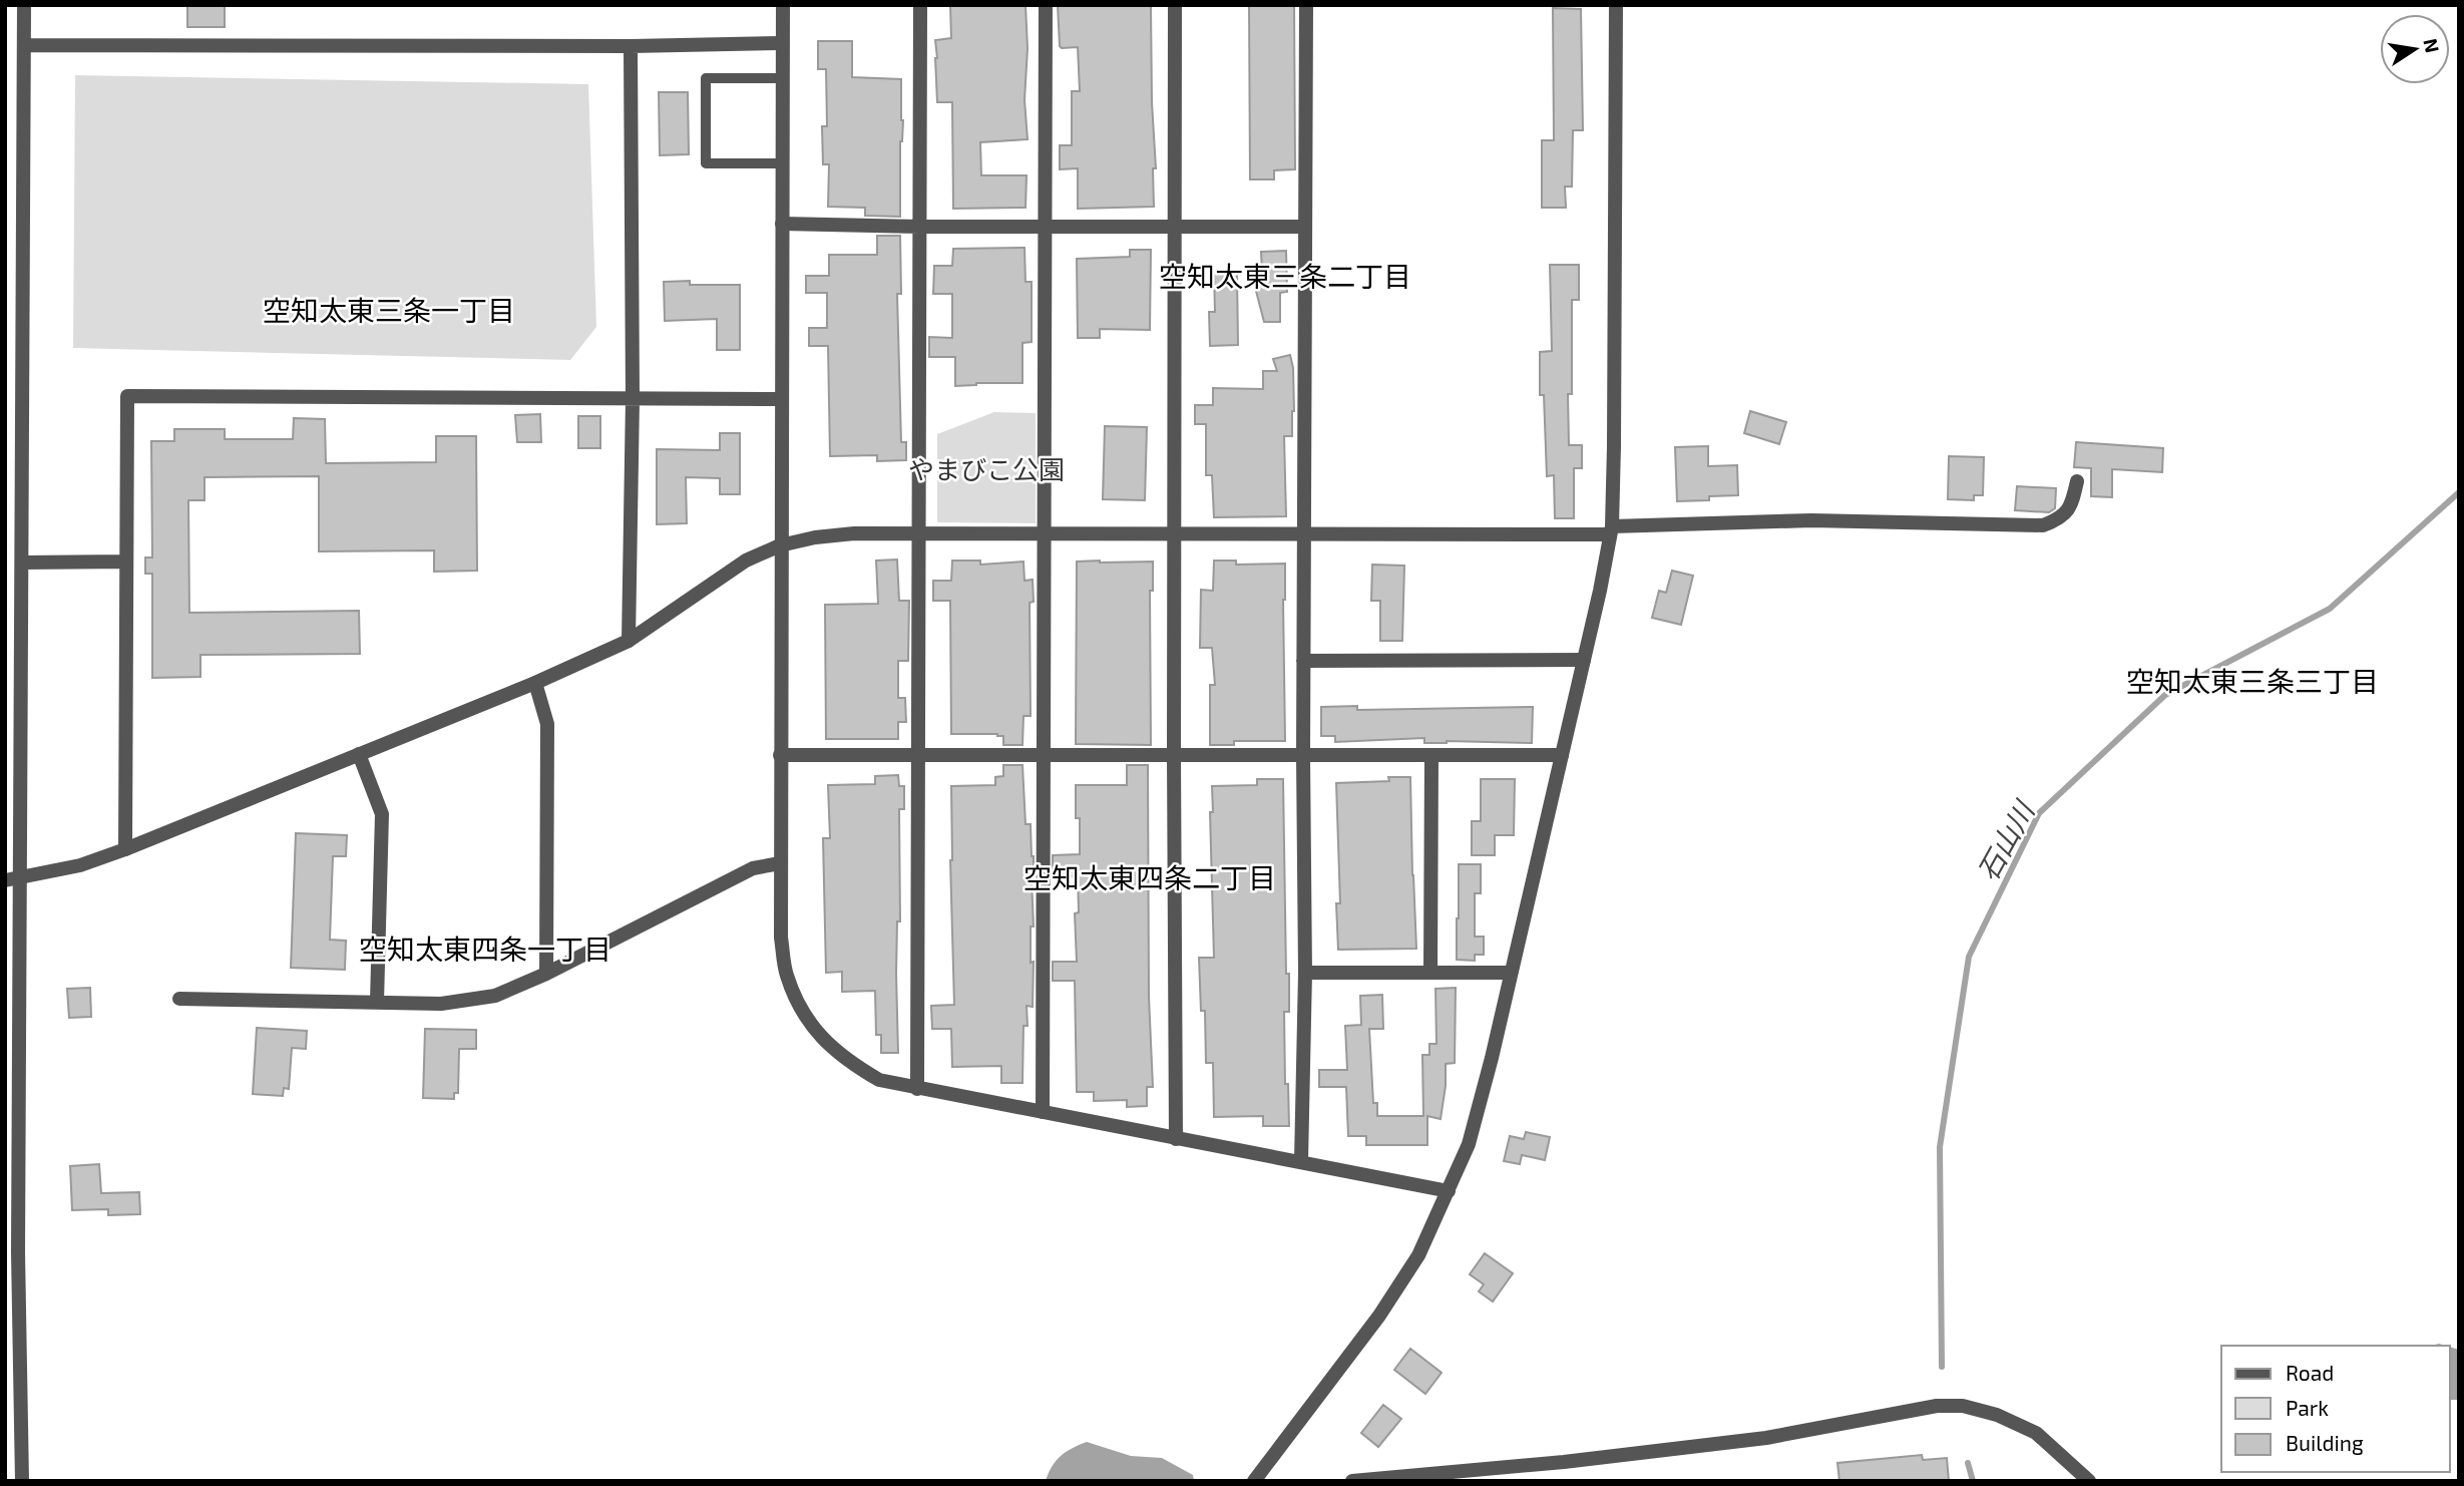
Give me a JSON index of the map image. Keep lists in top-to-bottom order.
{
  "districts": [
    "空知太東三条二丁目",
    "空知太東三条一丁目",
    "空知太東三条三丁目",
    "空知太東四条二丁目",
    "空知太東四条一丁目"
  ],
  "water": ["石山川"],
  "parks": ["やまびこ公園"],
  "legend": ["Road", "Park", "Building"],
  "north": "right"
}
